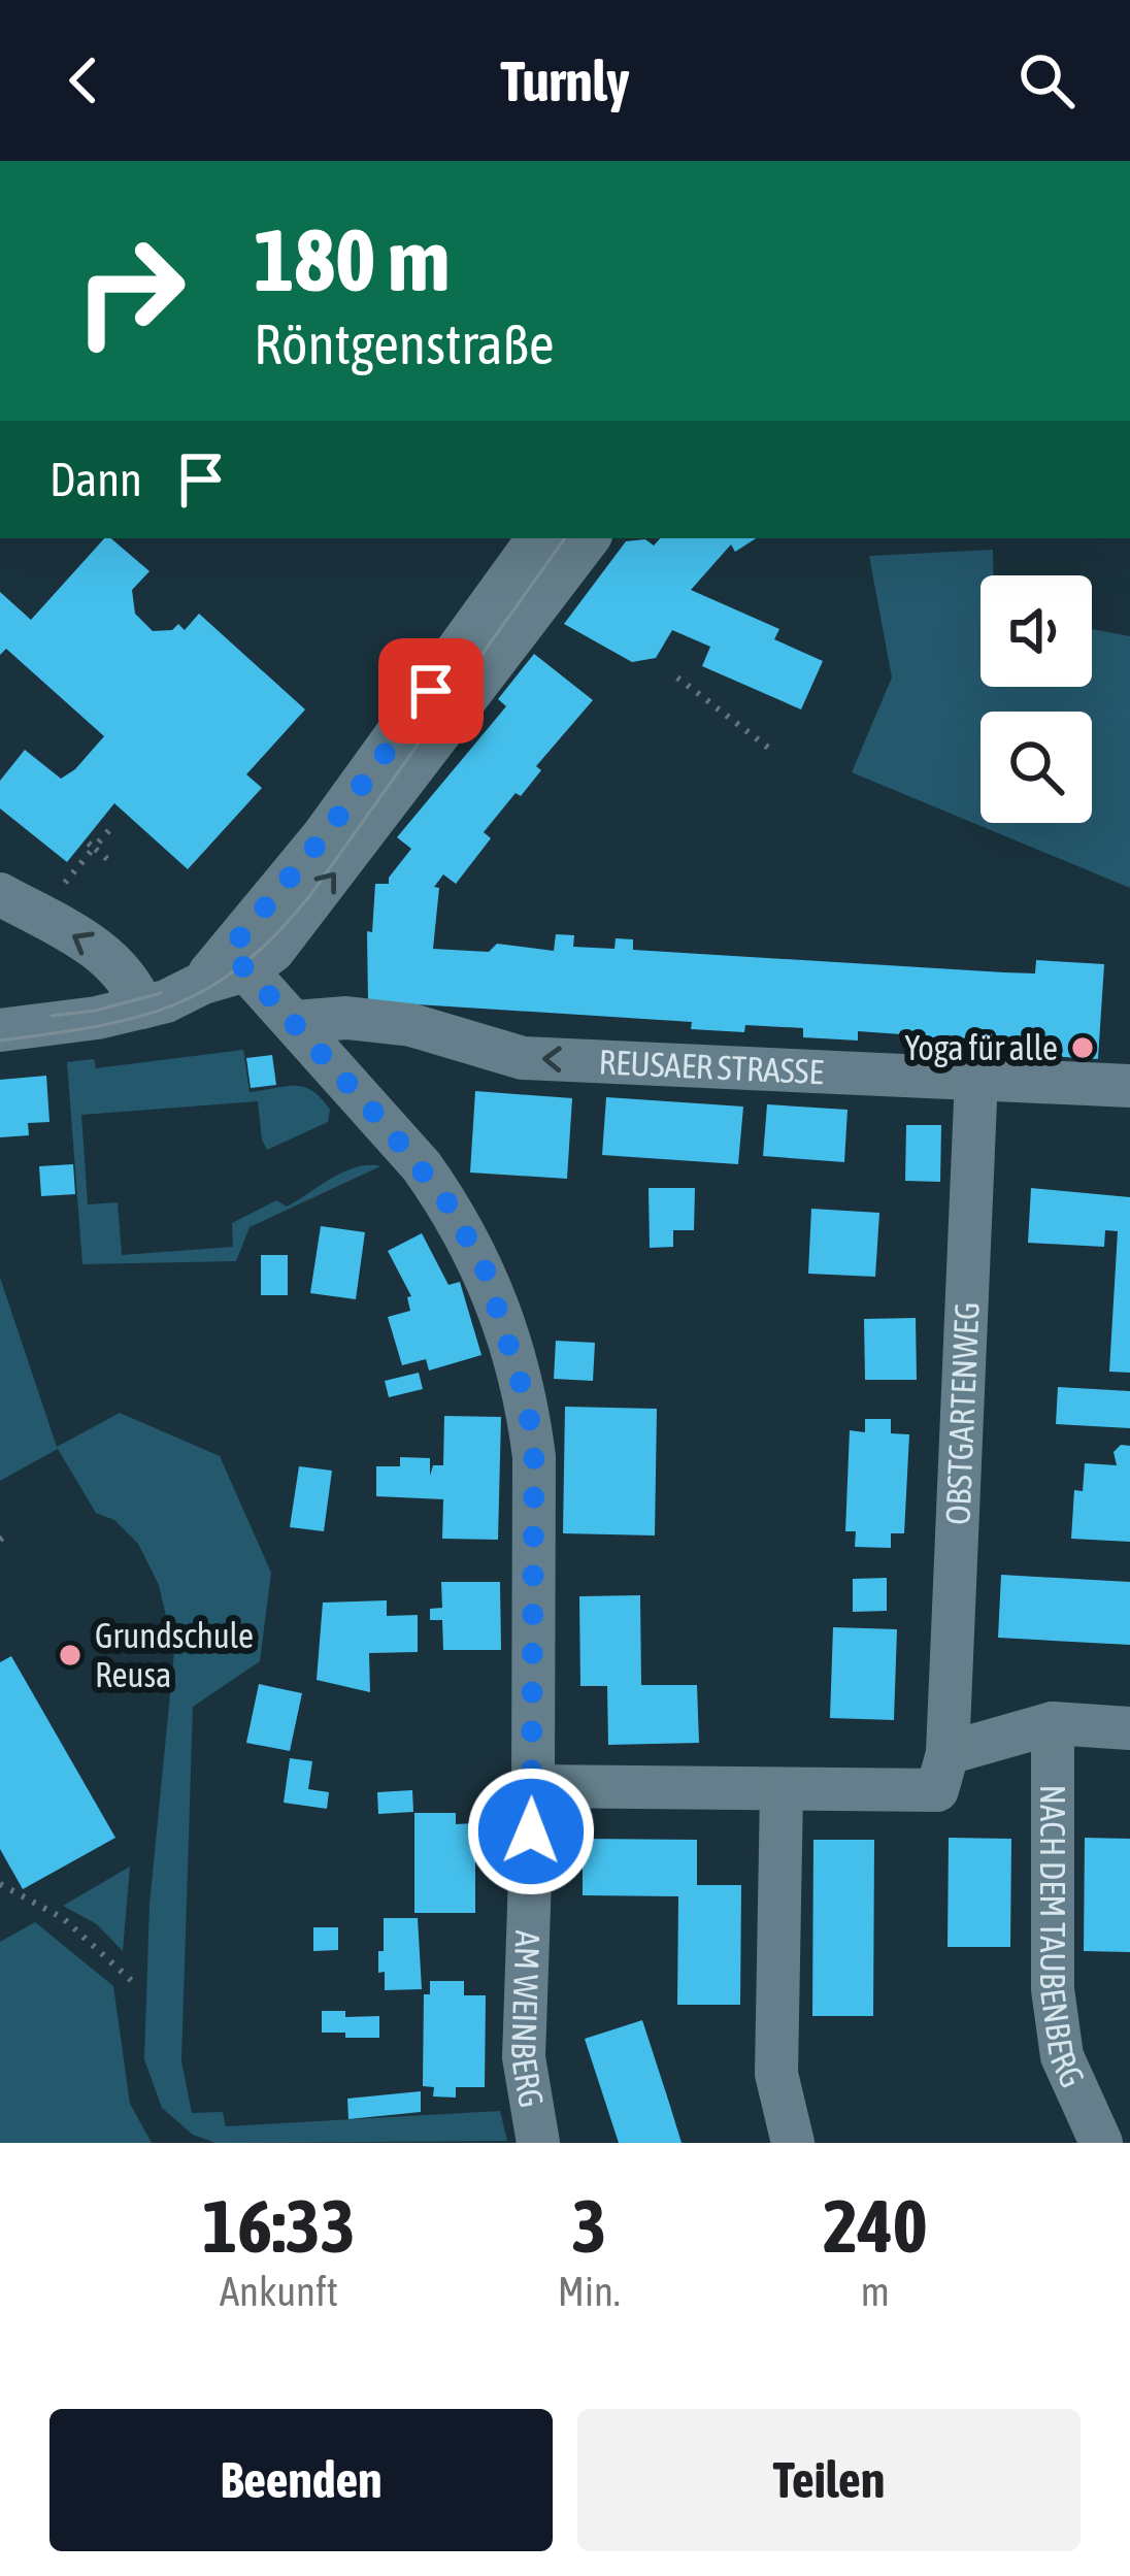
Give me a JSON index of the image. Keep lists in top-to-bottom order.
{
  "streets": {
    "street": [
      "REUSAER STRASSE",
      "OBSTGARTENWEG",
      "NACH DEM TAUBENBERG",
      "AM WEINBERG"
    ]
  },
  "crossings": [
    ["REUSAER STRASSE", "OBSTGARTENWEG"],
    ["REUSAER STRASSE", "AM WEINBERG"]
  ],
  "one_way": ["REUSAER STRASSE"],
  "places": ["Yoga für alle", "Grundschule Reusa"],
  "page": {
    "header": "Turnly",
    "turn": ["180 m", "Röntgenstraße"],
    "then": "Dann",
    "eta": [
      "16:33",
      "Ankunft",
      "3",
      "Min.",
      "240",
      "m"
    ],
    "buttons": ["Beenden", "Teilen"]
  }
}
